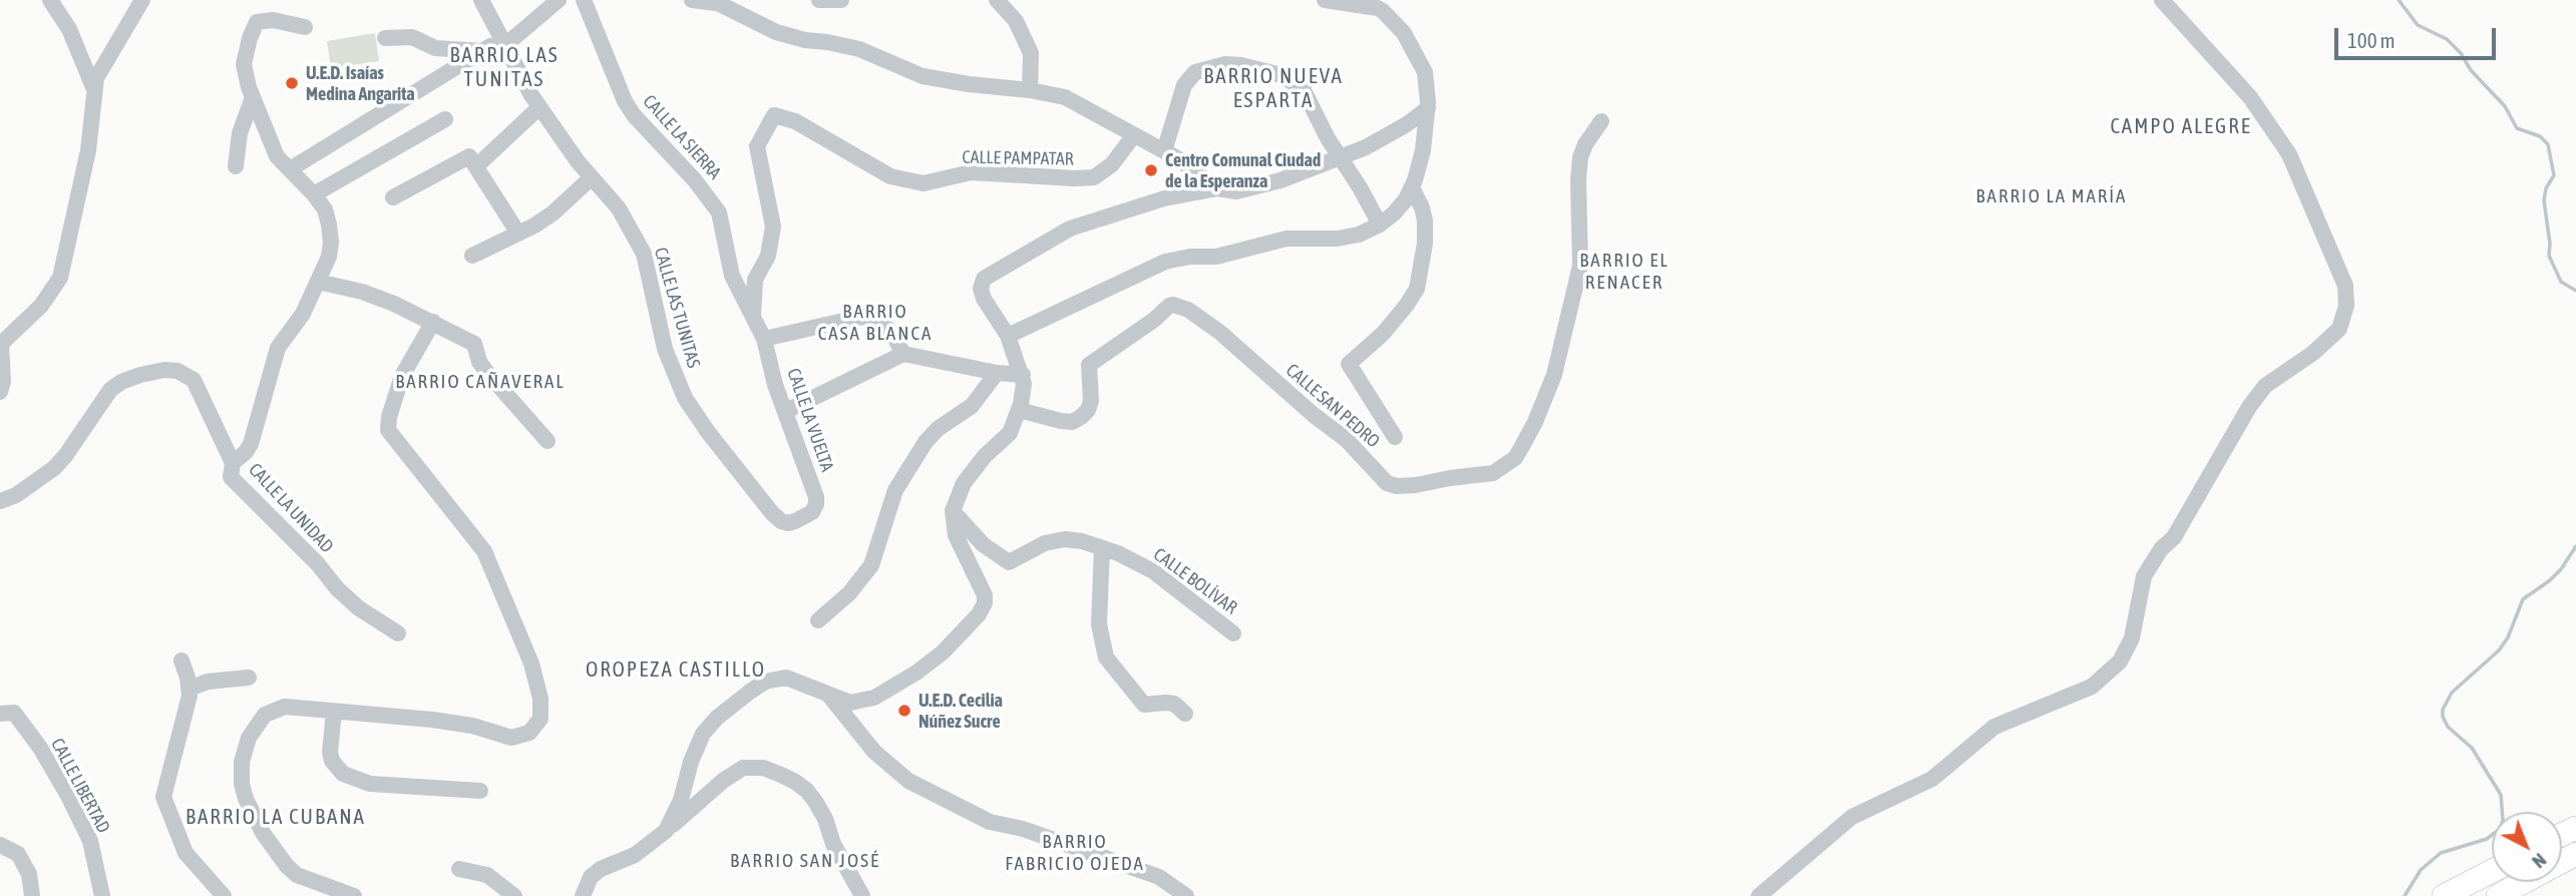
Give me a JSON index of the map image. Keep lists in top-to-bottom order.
{
  "streets": {
    "street": [
      "CALLE LA SIERRA",
      "CALLE PAMPATAR",
      "CALLE LAS TUNITAS",
      "CALLE SAN PEDRO",
      "CALLE LA VUELTA",
      "CALLE LA UNIDAD",
      "CALLE BOLÍVAR",
      "CALLE LIBERTAD"
    ]
  },
  "crossings": [
    ["CALLE LA SIERRA", "CALLE PAMPATAR"],
    ["CALLE LA SIERRA", "CALLE LA VUELTA"],
    ["CALLE LAS TUNITAS", "CALLE LA VUELTA"]
  ],
  "districts": [
    "BARRIO LAS TUNITAS",
    "BARRIO NUEVA ESPARTA",
    "CAMPO ALEGRE",
    "BARRIO LA MARÍA",
    "BARRIO EL RENACER",
    "BARRIO CASA BLANCA",
    "BARRIO CAÑAVERAL",
    "OROPEZA CASTILLO",
    "BARRIO LA CUBANA",
    "BARRIO FABRICIO OJEDA",
    "BARRIO SAN JOSÉ"
  ],
  "places": ["U.E.D. Isaías Medina Angarita", "Centro Comunal Ciudad de la Esperanza", "U.E.D. Cecilia Núñez Sucre"],
  "scale_bar": "100 m",
  "north": "bottom right"
}
